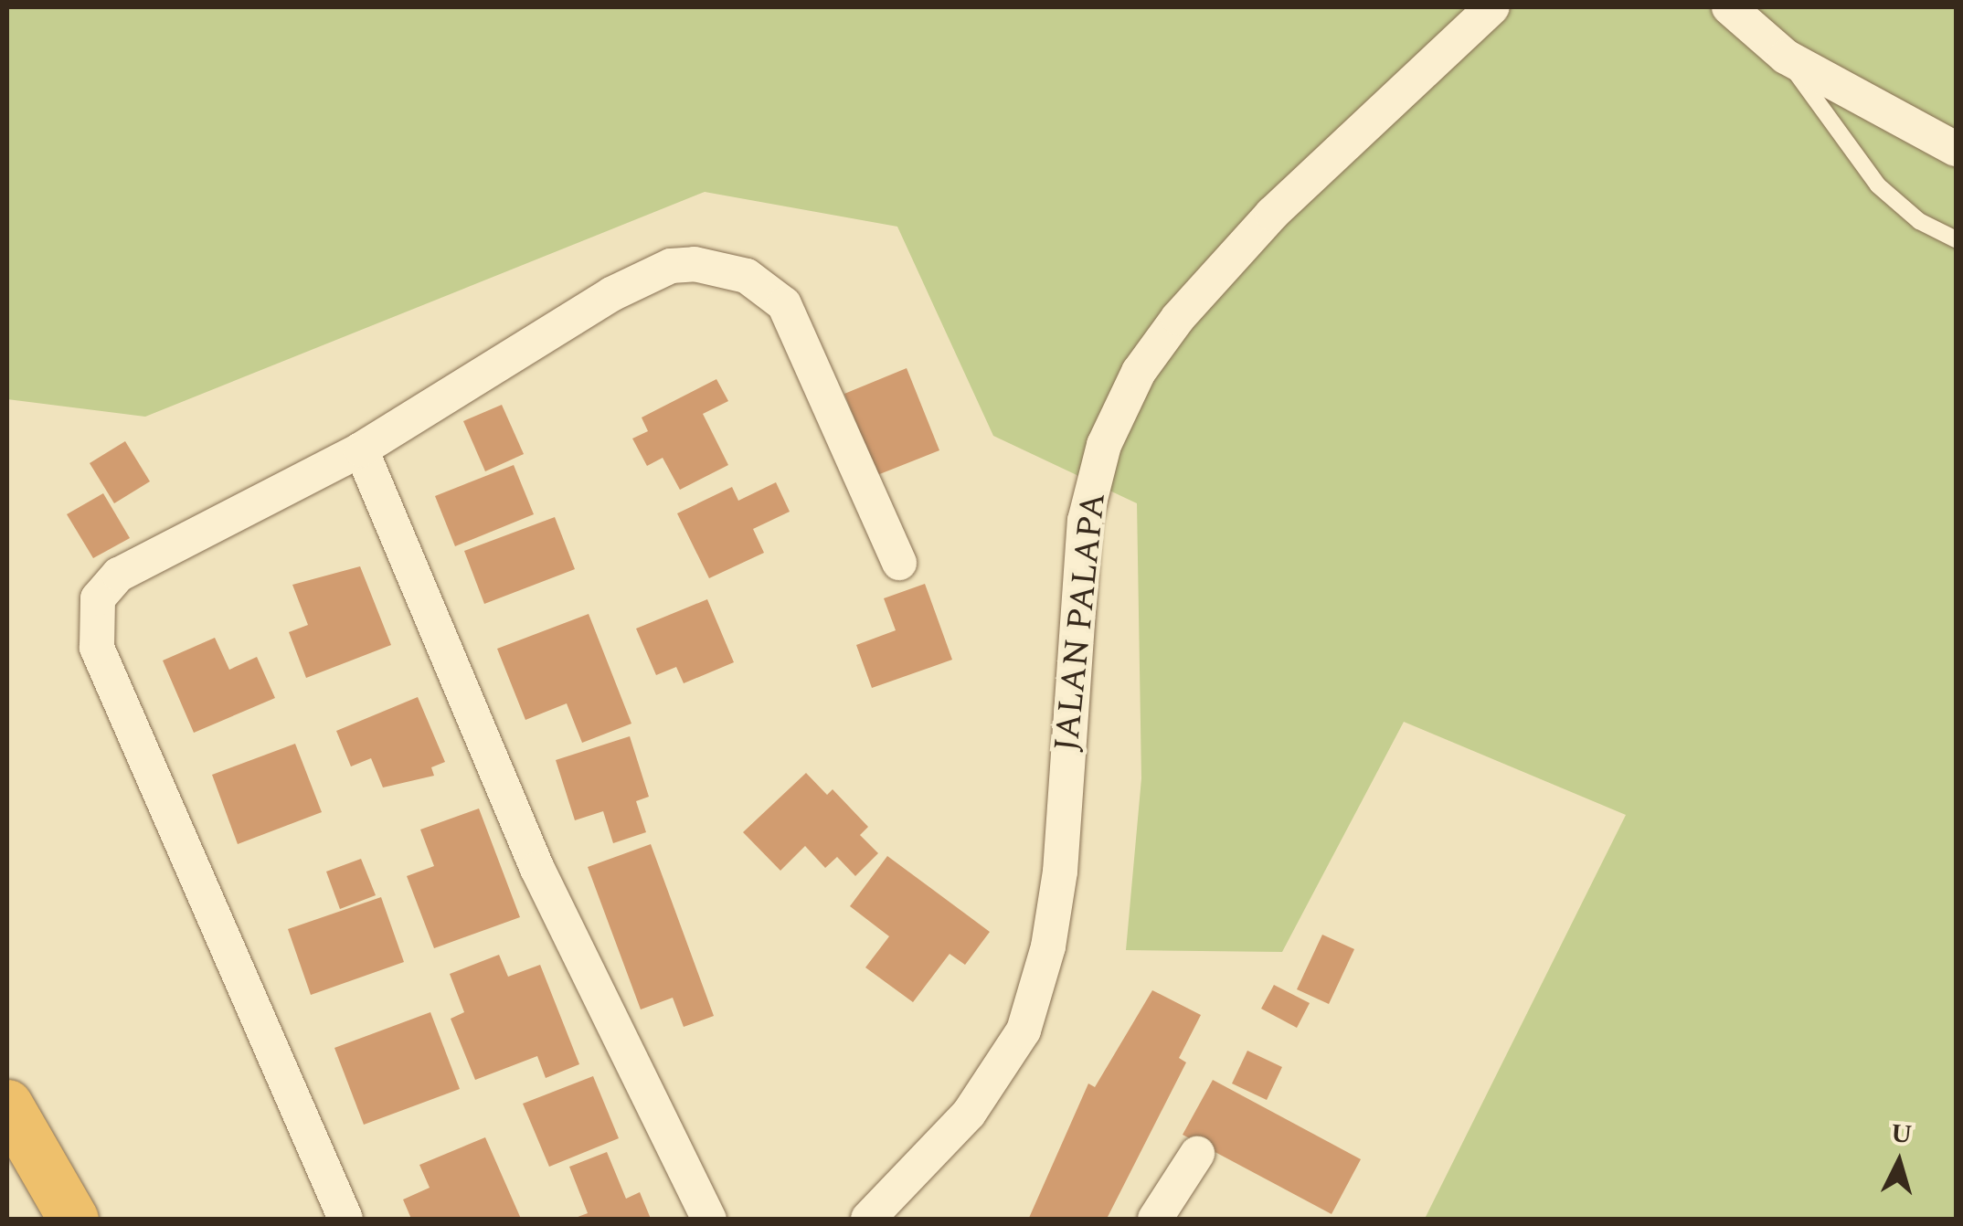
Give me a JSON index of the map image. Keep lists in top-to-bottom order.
{
  "streets": {
    "street": ["JALAN PALAPA"]
  },
  "north": "top"
}
